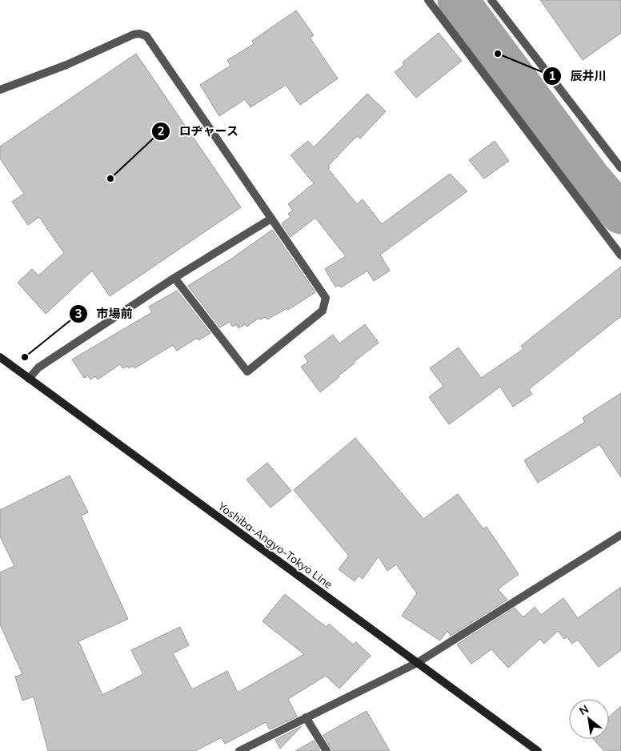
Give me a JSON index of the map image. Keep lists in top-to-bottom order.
{
  "streets": {
    "main road": ["Yoshiba-Angyo-Tokyo Line"]
  },
  "places": ["辰井川", "ロヂャース", "市場前"],
  "north": "top left"
}
